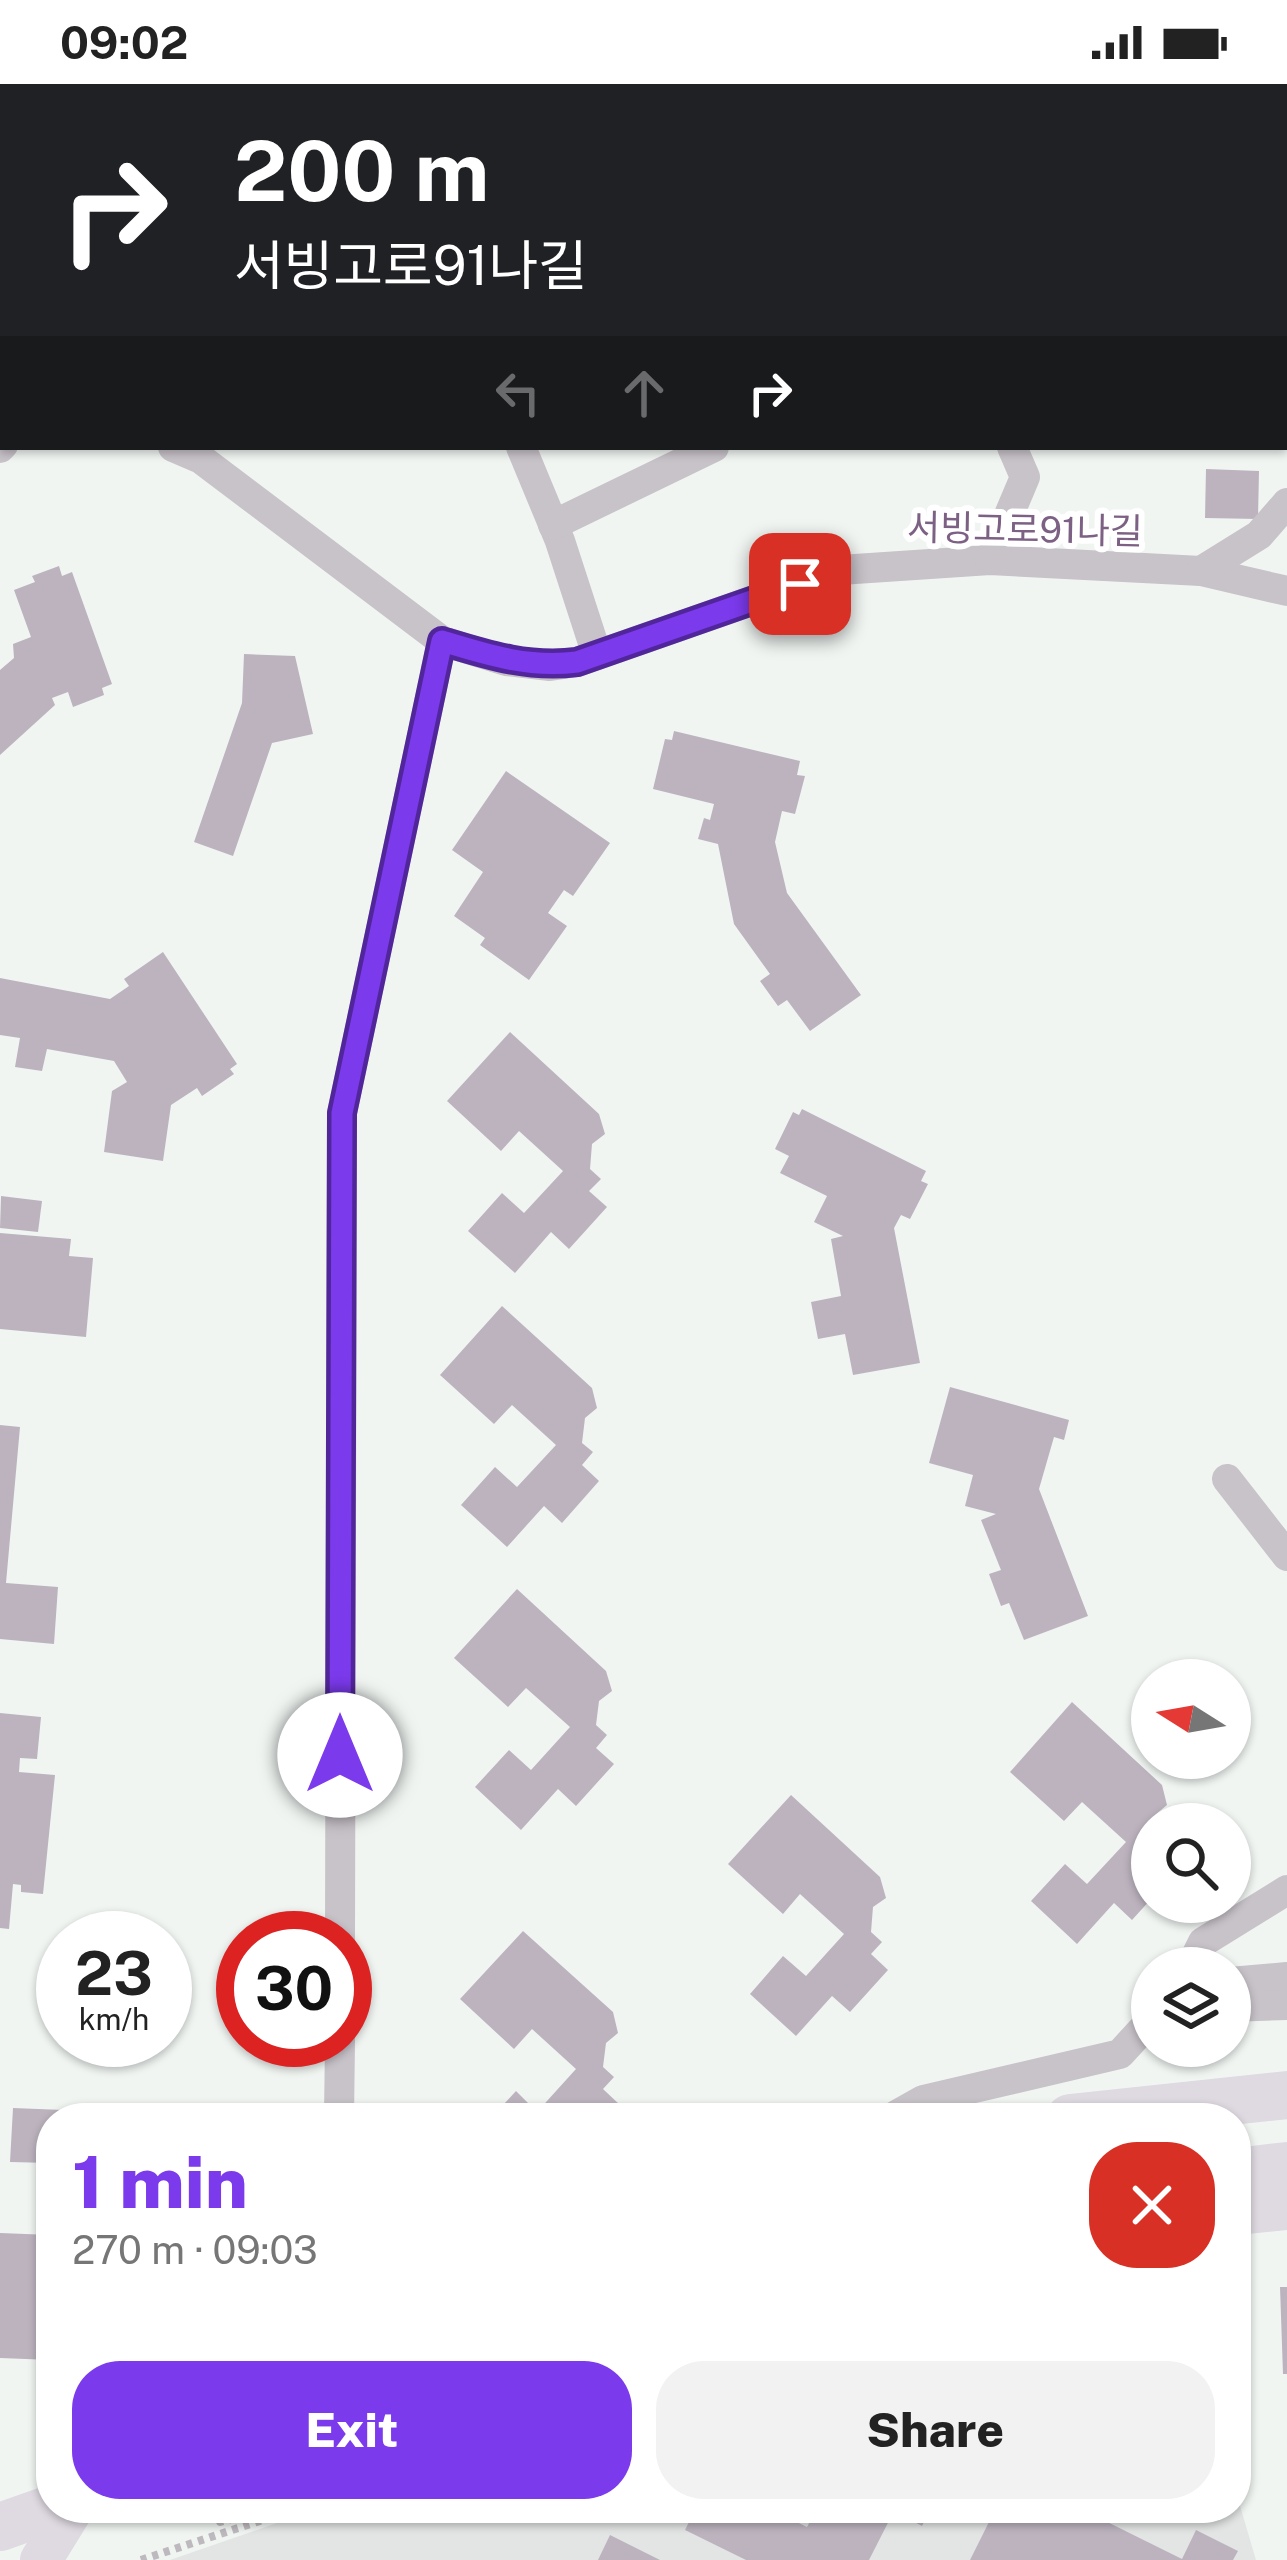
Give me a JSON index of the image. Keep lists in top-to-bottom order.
{
  "streets": {
    "street": ["서빙고로91나길"]
  },
  "north": "left",
  "page": {
    "status": "09:02",
    "turn": ["200 m", "서빙고로91나길"],
    "speed": "23 km/h",
    "limit": "30",
    "heading": ["1 min", "270 m · 09:03"],
    "buttons": ["Exit", "Share"]
  }
}
